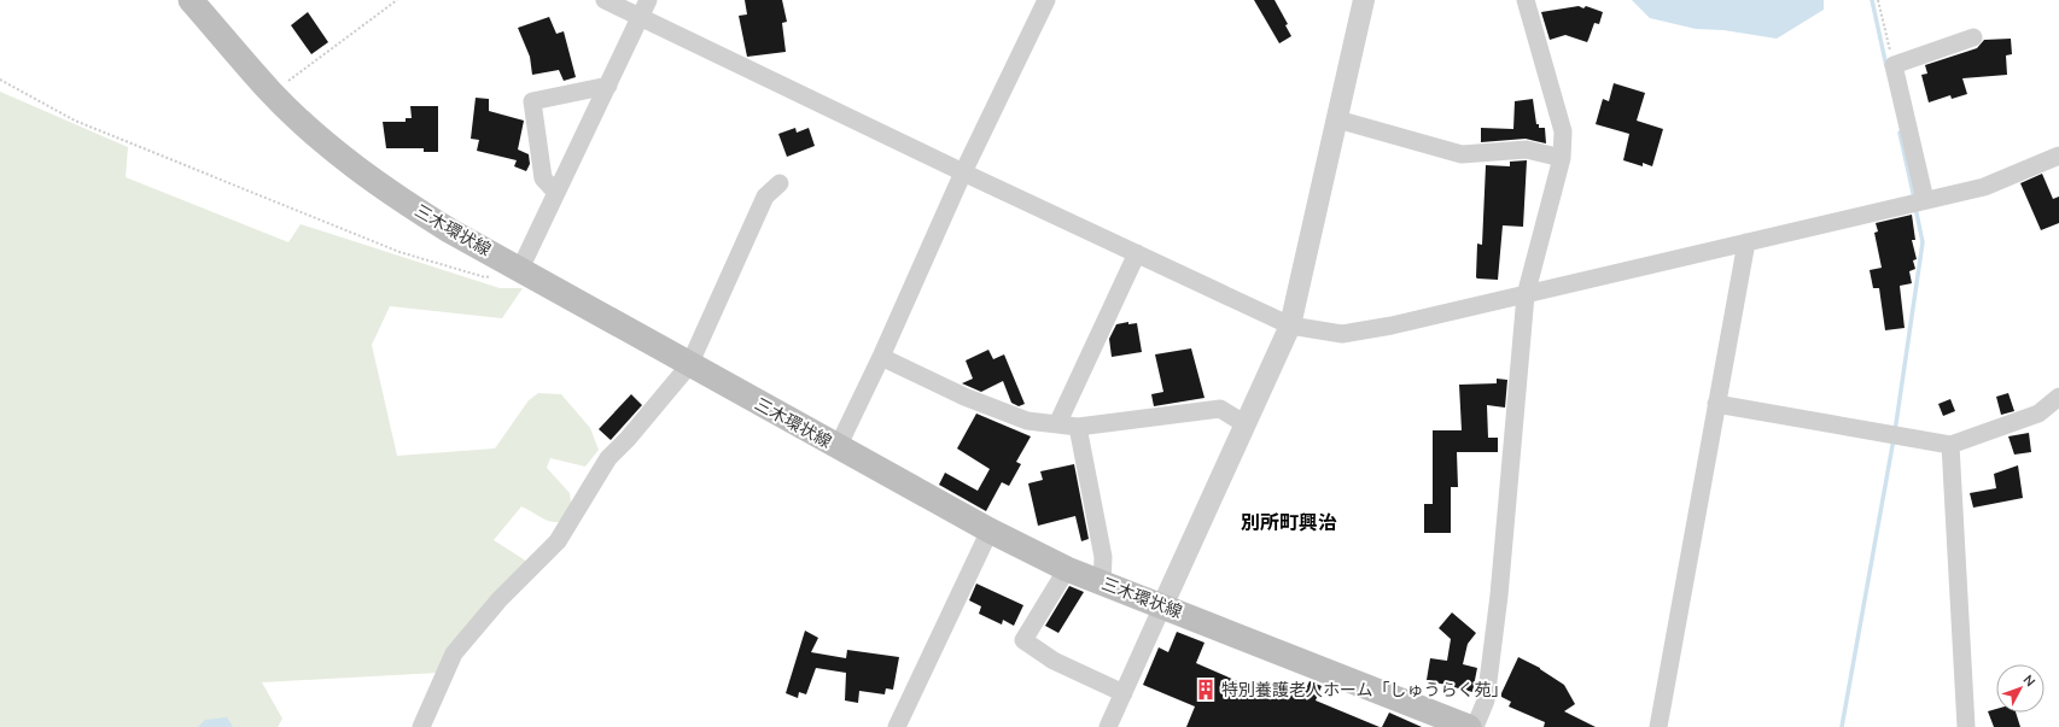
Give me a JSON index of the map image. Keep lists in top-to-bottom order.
{
  "streets": {
    "main road": ["三木環状線"]
  },
  "districts": ["別所町興治"],
  "places": {
    "building": ["特別養護老人ホーム「しゅうらく苑」"]
  },
  "north": "top right"
}
